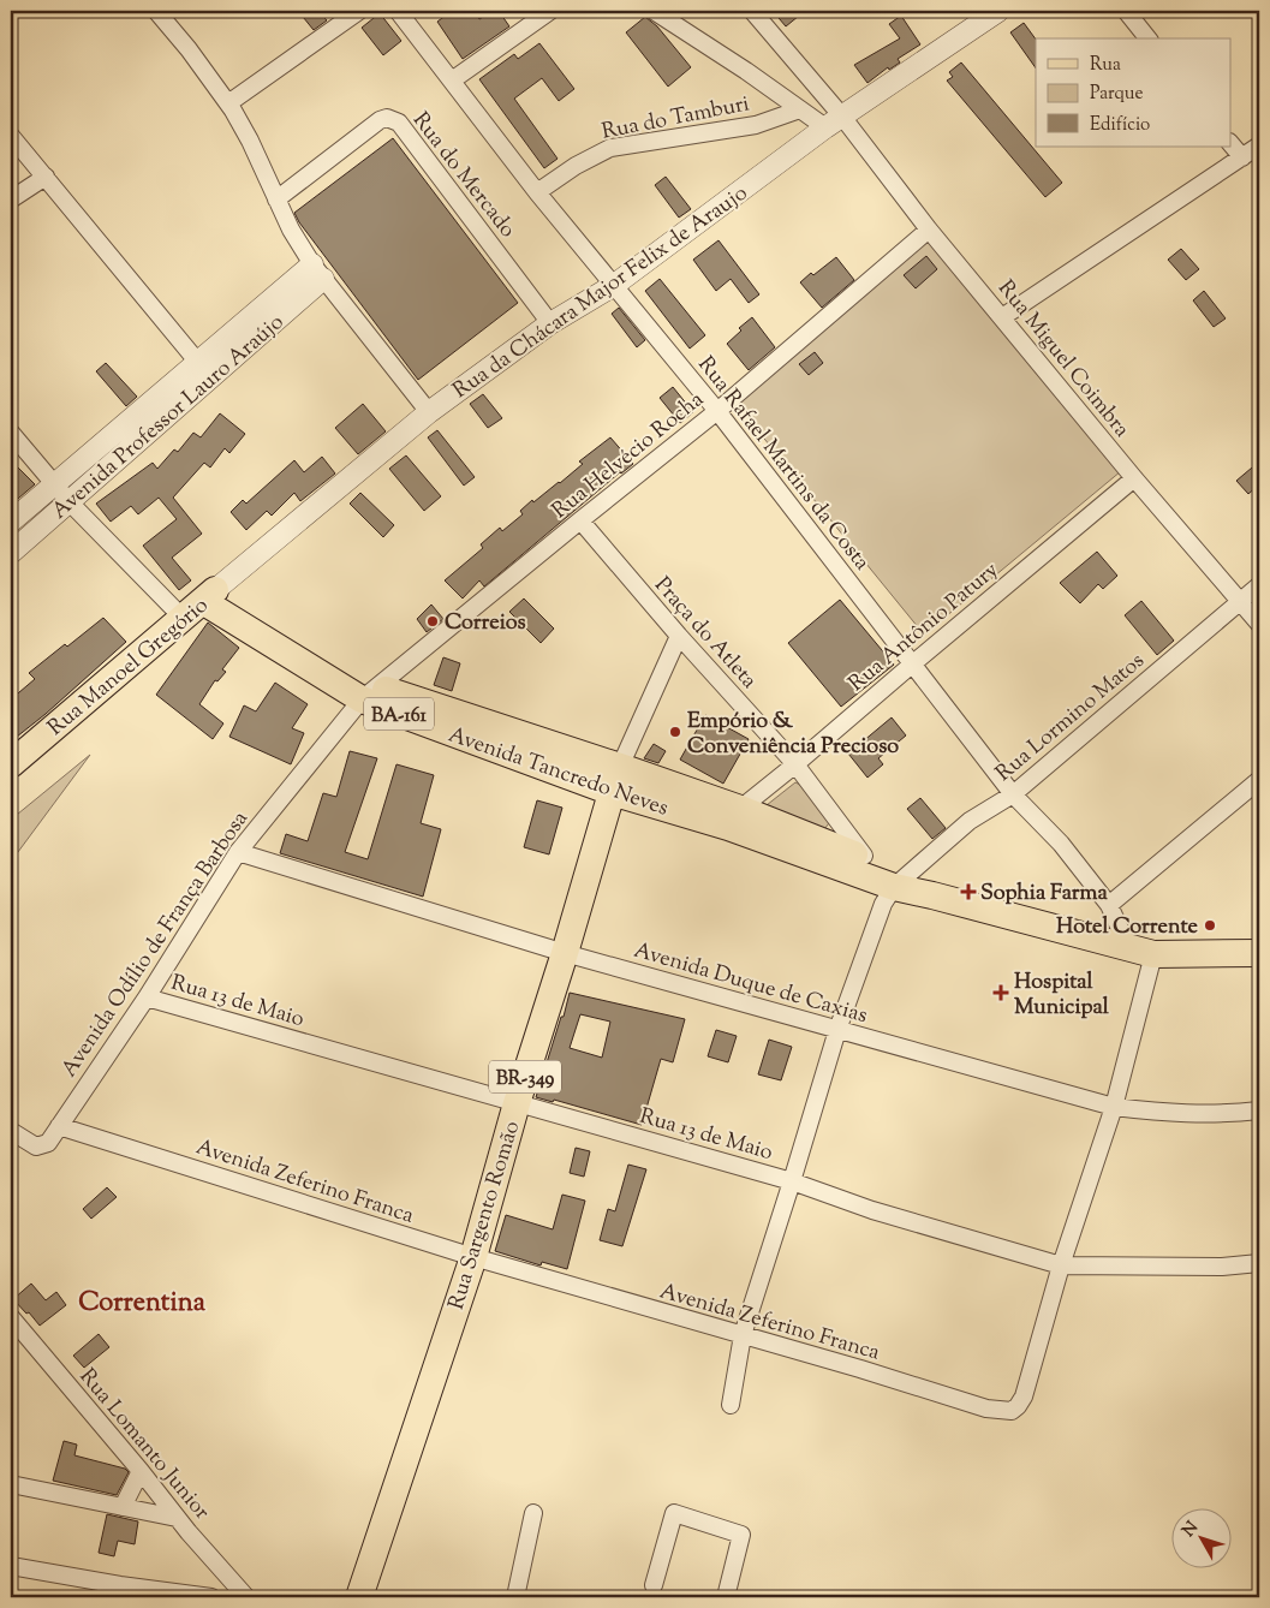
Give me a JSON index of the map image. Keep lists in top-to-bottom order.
{
  "streets": {
    "main road": [
      "Rua Manoel Gregório",
      "BA-161",
      "Avenida Tancredo Neves",
      "BR-349",
      "Rua Sargento Romão"
    ],
    "street": [
      "Rua do Tamburi",
      "Rua do Mercado",
      "Rua da Chácara Major Felix de Araujo",
      "Rua Miguel Coimbra",
      "Avenida Professor Lauro Araújo",
      "Rua Helvécio Rocha",
      "Rua Rafael Martins da Costa",
      "Rua Antônio Patury",
      "Praça do Atleta",
      "Rua Lormino Matos",
      "Avenida Odílio de França Barbosa",
      "Avenida Duque de Caxias",
      "Rua 13 de Maio",
      "Avenida Zeferino Franca",
      "Rua Lomanto Junior"
    ]
  },
  "crossings": [
    ["Rua do Tamburi", "Rua Rafael Martins da Costa"],
    ["Rua do Mercado", "Rua da Chácara Major Felix de Araujo"],
    ["Rua da Chácara Major Felix de Araujo", "Rua Miguel Coimbra"],
    ["Rua da Chácara Major Felix de Araujo", "Rua Rafael Martins da Costa"],
    ["Rua da Chácara Major Felix de Araujo", "Rua Manoel Gregório"],
    ["Rua da Chácara Major Felix de Araujo", "Avenida Tancredo Neves"],
    ["Rua Miguel Coimbra", "Rua Helvécio Rocha"],
    ["Rua Miguel Coimbra", "Rua Antônio Patury"],
    ["Rua Miguel Coimbra", "Rua Lormino Matos"],
    ["Rua Helvécio Rocha", "Rua Rafael Martins da Costa"],
    ["Rua Helvécio Rocha", "Praça do Atleta"],
    ["Rua Helvécio Rocha", "Avenida Tancredo Neves"],
    ["Rua Helvécio Rocha", "Avenida Odílio de França Barbosa"],
    ["Rua Rafael Martins da Costa", "Rua Antônio Patury"],
    ["Rua Rafael Martins da Costa", "Rua Lormino Matos"],
    ["Rua Rafael Martins da Costa", "Avenida Tancredo Neves"],
    ["Rua Rafael Martins da Costa", "Avenida Zeferino Franca"],
    ["Rua Antônio Patury", "Praça do Atleta"],
    ["Rua Antônio Patury", "Avenida Tancredo Neves"],
    ["Praça do Atleta", "Avenida Tancredo Neves"],
    ["Rua Manoel Gregório", "Avenida Tancredo Neves"],
    ["Rua Lormino Matos", "Avenida Tancredo Neves"],
    ["Avenida Tancredo Neves", "Avenida Odílio de França Barbosa"],
    ["Avenida Tancredo Neves", "Avenida Zeferino Franca"],
    ["Avenida Tancredo Neves", "Rua Sargento Romão"],
    ["Avenida Odílio de França Barbosa", "Avenida Duque de Caxias"],
    ["Avenida Odílio de França Barbosa", "Rua 13 de Maio"],
    ["Avenida Odílio de França Barbosa", "Avenida Zeferino Franca"],
    ["Avenida Duque de Caxias", "Avenida Zeferino Franca"],
    ["Avenida Duque de Caxias", "Rua Sargento Romão"],
    ["Rua 13 de Maio", "Avenida Zeferino Franca"],
    ["Rua 13 de Maio", "Rua Sargento Romão"],
    ["Avenida Zeferino Franca", "Rua Sargento Romão"]
  ],
  "districts": ["Correntina"],
  "places": {
    "other": ["Correios", "Empório & Conveniência Precioso", "Hotel Corrente"],
    "health": ["Sophia Farma", "Hospital Municipal"]
  },
  "legend": ["Rua", "Parque", "Edifício"],
  "north": "top left"
}
